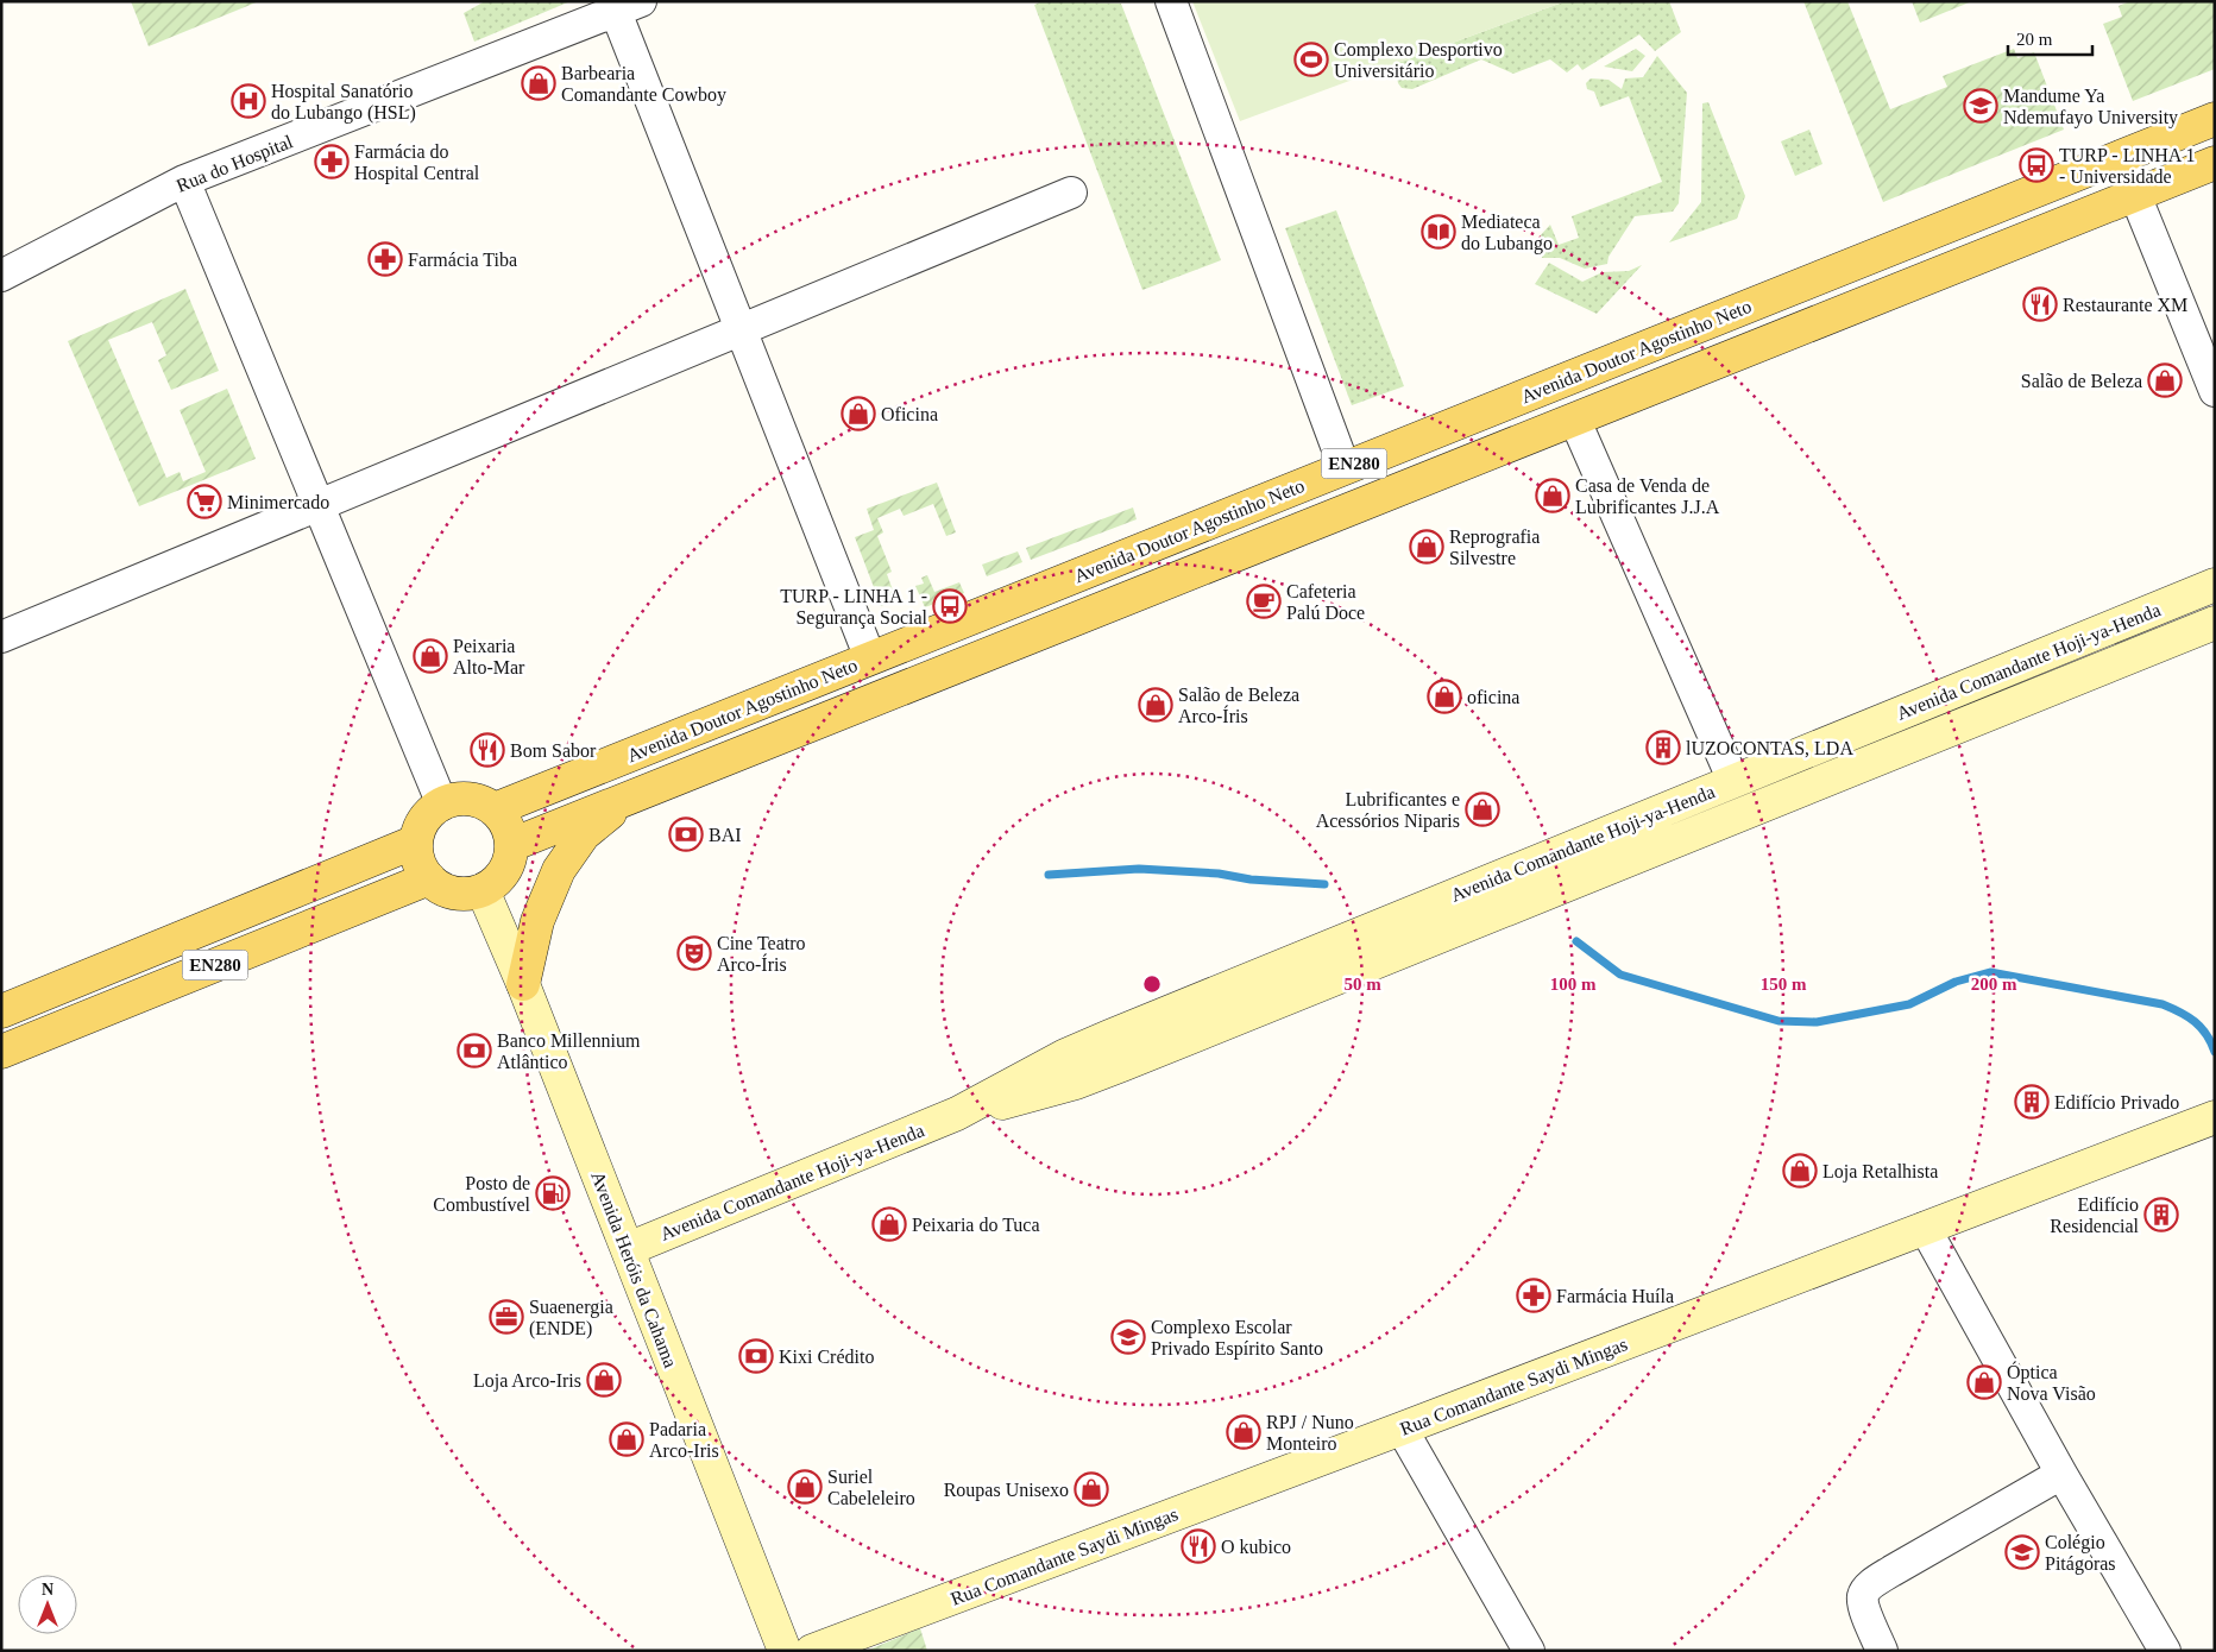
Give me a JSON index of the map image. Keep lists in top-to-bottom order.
{
  "streets": {
    "main road": ["Avenida Doutor Agostinho Neto", "EN280"],
    "street": [
      "Rua do Hospital",
      "Avenida Comandante Hoji-ya-Henda",
      "Avenida Heróis da Cahama",
      "Rua Comandante Saydi Mingas"
    ]
  },
  "crossings": [
    ["Avenida Doutor Agostinho Neto", "EN280"],
    ["Avenida Doutor Agostinho Neto", "Avenida Heróis da Cahama"],
    ["EN280", "Avenida Heróis da Cahama"],
    ["Avenida Comandante Hoji-ya-Henda", "Avenida Heróis da Cahama"]
  ],
  "places": {
    "sports": ["Complexo Desportivo Universitário"],
    "shop": [
      "Barbearia Comandante Cowboy",
      "Salão de Beleza",
      "Oficina",
      "Casa de Venda de Lubrificantes J.J.A",
      "Reprografia Silvestre",
      "Peixaria Alto-Mar",
      "oficina",
      "Salão de Beleza Arco-Íris",
      "Lubrificantes e Acessórios Niparis",
      "Loja Retalhista",
      "Peixaria do Tuca",
      "Loja Arco-Iris",
      "Óptica Nova Visão",
      "RPJ / Nuno Monteiro",
      "Padaria Arco-Iris",
      "Suriel Cabeleleiro",
      "Roupas Unisexo"
    ],
    "hospital": ["Hospital Sanatório do Lubango (HSL)"],
    "school or university": ["Mandume Ya Ndemufayo University", "Complexo Escolar Privado Espírito Santo", "Colégio Pitágoras"],
    "pharmacy": ["Farmácia do Hospital Central", "Farmácia Tiba", "Farmácia Huíla"],
    "bus stop": ["TURP - LINHA 1 - Universidade", "TURP - LINHA 1 - Segurança Social"],
    "library": ["Mediateca do Lubango"],
    "restaurant": ["Restaurante XM", "Bom Sabor", "O kubico"],
    "supermarket": ["Minimercado"],
    "cafe": ["Cafeteria Palú Doce"],
    "building": ["lUZOCONTAS, LDA", "Edifício Privado", "Edifício Residencial"],
    "bank": ["BAI", "Banco Millennium Atlântico", "Kixi Crédito"],
    "theatre": ["Cine Teatro Arco-Íris"],
    "fuel station": ["Posto de Combustível"],
    "office": ["Suaenergia (ENDE)"]
  },
  "scale_bar": "20 m",
  "north": "top",
  "rings": [
    "50 m",
    "100 m",
    "150 m",
    "200 m"
  ]
}
